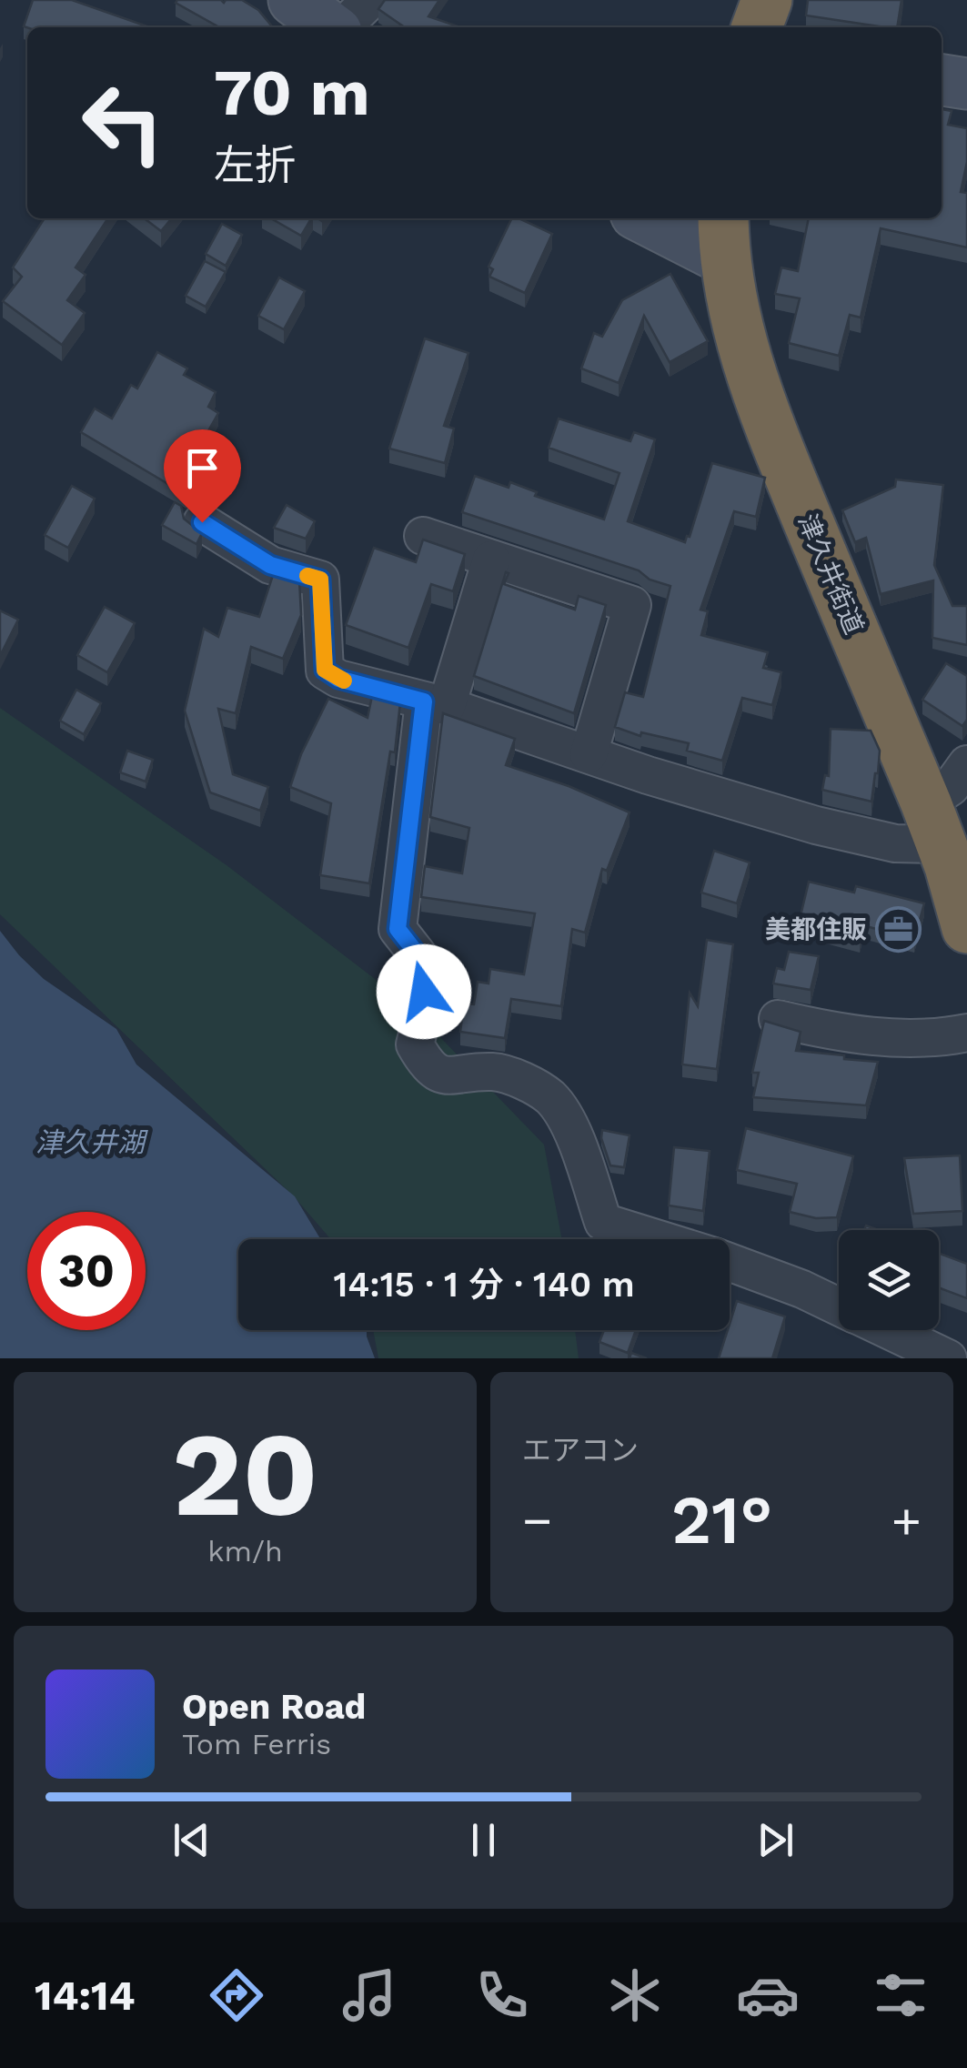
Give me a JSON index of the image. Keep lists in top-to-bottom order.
{
  "streets": {
    "highway": ["津久井街道"]
  },
  "water": ["津久井湖"],
  "places": {
    "office": ["美都住販"]
  },
  "page": {
    "turn": ["70 m", "左折"],
    "limit": "30",
    "trip": "14:15 · 1 分 · 140 m",
    "tile": [
      ["20", "km/h"],
      "エアコン"
    ],
    "heat": ["−", "21°", "+"],
    "song": ["Open Road", "Tom Ferris"],
    "tabs": "14:14"
  }
}
